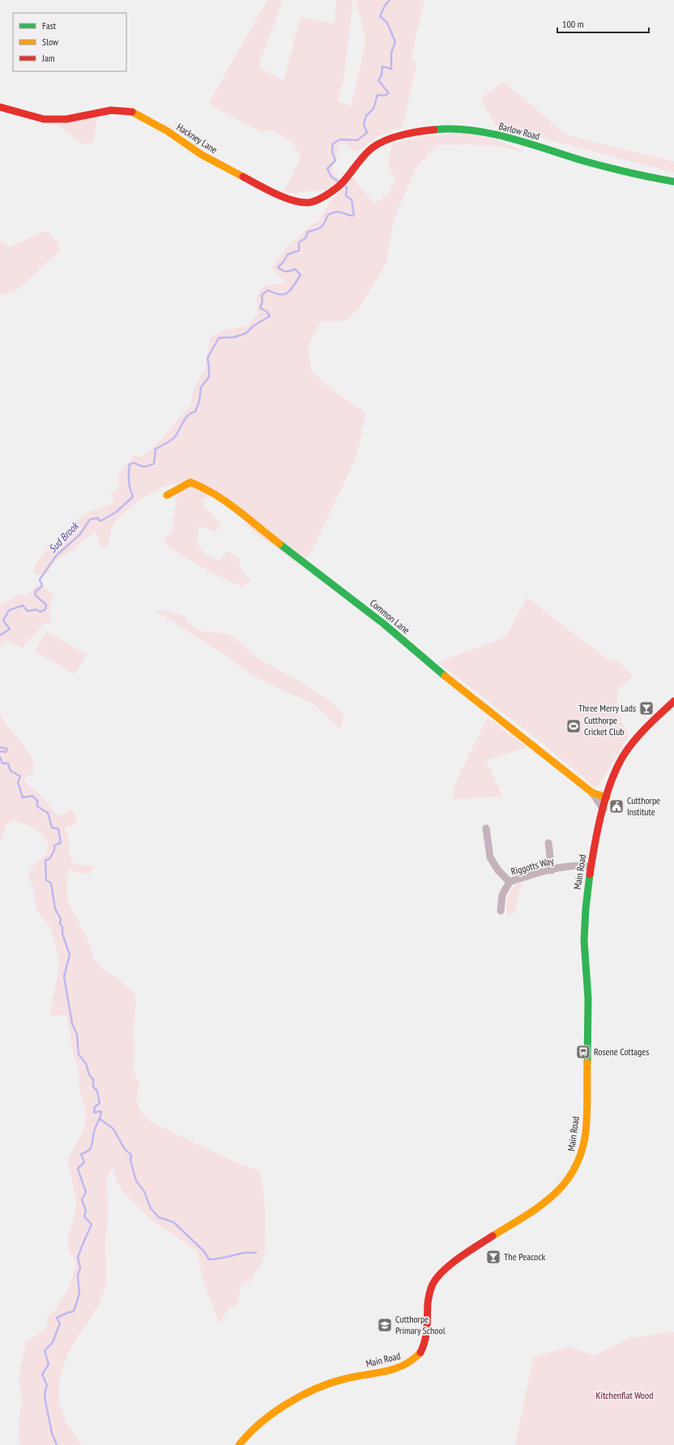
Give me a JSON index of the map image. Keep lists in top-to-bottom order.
{
  "streets": {
    "main road": [
      "Barlow Road",
      "Hackney Lane",
      "Common Lane",
      "Main Road"
    ],
    "street": ["Riggotts Way"]
  },
  "crossings": [
    ["Barlow Road", "Hackney Lane"],
    ["Common Lane", "Main Road"],
    ["Riggotts Way", "Main Road"]
  ],
  "water": ["Sud Brook"],
  "parks": ["Kitchenflat Wood"],
  "places": {
    "bar": ["Three Merry Lads", "The Peacock"],
    "sports": ["Cutthorpe Cricket Club"],
    "public building": ["Cutthorpe Institute"],
    "bus stop": ["Rosene Cottages"],
    "school or university": ["Cutthorpe Primary School"]
  },
  "legend": ["Fast", "Slow", "Jam"],
  "scale_bar": "100 m"
}
